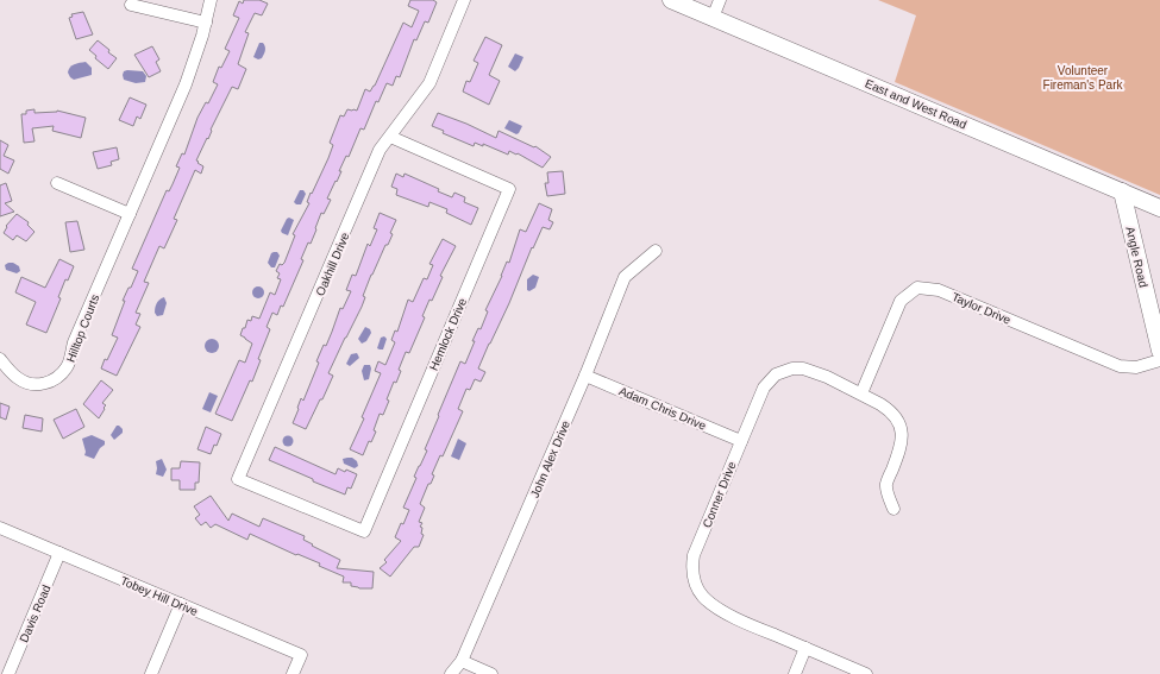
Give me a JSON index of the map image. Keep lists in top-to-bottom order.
{
  "streets": {
    "street": [
      "East and West Road",
      "Angle Road",
      "Oakhill Drive",
      "Taylor Drive",
      "Hilltop Courts",
      "Hemlock Drive",
      "Adam Chris Drive",
      "John Alex Drive",
      "Conner Drive",
      "Tobey Hill Drive",
      "Davis Road"
    ]
  },
  "crossings": [
    ["East and West Road", "Angle Road"],
    ["Oakhill Drive", "Hemlock Drive"],
    ["Taylor Drive", "Conner Drive"],
    ["Adam Chris Drive", "John Alex Drive"],
    ["Adam Chris Drive", "Conner Drive"],
    ["Tobey Hill Drive", "Davis Road"]
  ],
  "parks": ["Volunteer Fireman's Park"]
}
